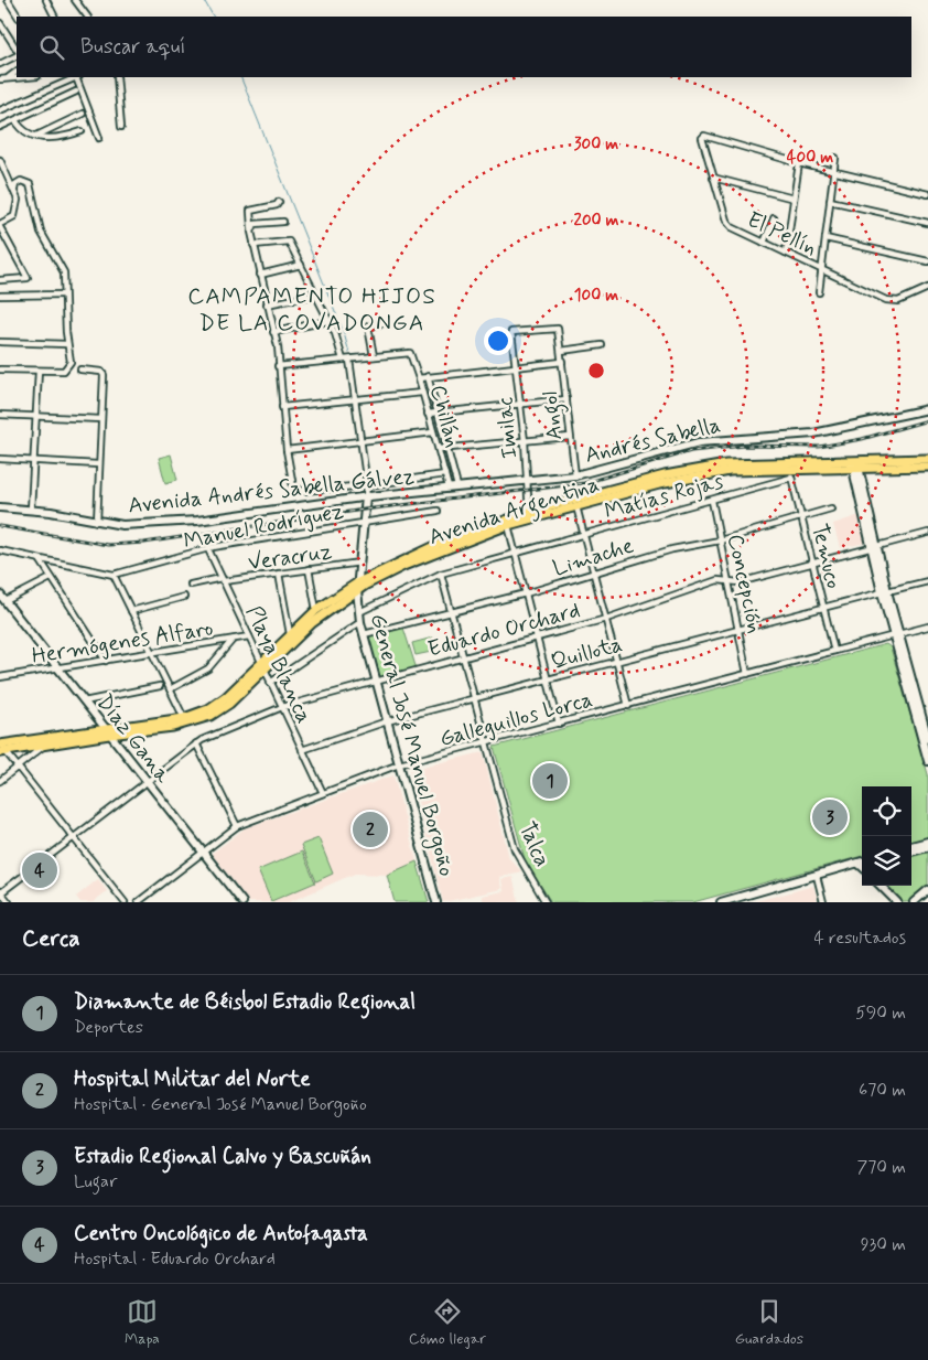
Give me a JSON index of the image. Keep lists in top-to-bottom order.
{
  "streets": {
    "main road": [
      "Andrés Sabella",
      "Avenida Andrés Sabella Gálvez",
      "Avenida Argentina",
      "Díaz Gana",
      "General José Manuel Borgoño"
    ],
    "street": [
      "El Pellín",
      "Chillán",
      "Angol",
      "Imilac",
      "Matías Rojas",
      "Manuel Rodríguez",
      "Veracruz",
      "Limache",
      "Temuco",
      "Concepción",
      "Eduardo Orchard",
      "Hermógenes Alfaro",
      "Quillota",
      "Playa Blanca",
      "Galleguillos Lorca",
      "Talca"
    ]
  },
  "crossings": [
    ["Chillán", "Andrés Sabella"],
    ["Chillán", "Avenida Andrés Sabella Gálvez"],
    ["Angol", "Imilac"],
    ["Angol", "Andrés Sabella"],
    ["Imilac", "Andrés Sabella"],
    ["Imilac", "Avenida Argentina"],
    ["Andrés Sabella", "Avenida Andrés Sabella Gálvez"],
    ["Avenida Andrés Sabella Gálvez", "General José Manuel Borgoño"],
    ["Matías Rojas", "Avenida Argentina"],
    ["Matías Rojas", "Temuco"],
    ["Matías Rojas", "Concepción"],
    ["Matías Rojas", "General José Manuel Borgoño"],
    ["Matías Rojas", "Talca"],
    ["Avenida Argentina", "Temuco"],
    ["Avenida Argentina", "Playa Blanca"],
    ["Avenida Argentina", "Díaz Gana"],
    ["Avenida Argentina", "General José Manuel Borgoño"],
    ["Manuel Rodríguez", "Playa Blanca"],
    ["Manuel Rodríguez", "General José Manuel Borgoño"],
    ["Veracruz", "Playa Blanca"],
    ["Veracruz", "General José Manuel Borgoño"],
    ["Limache", "Temuco"],
    ["Limache", "Concepción"],
    ["Limache", "General José Manuel Borgoño"],
    ["Limache", "Talca"],
    ["Temuco", "Eduardo Orchard"],
    ["Temuco", "Quillota"],
    ["Temuco", "Galleguillos Lorca"],
    ["Concepción", "Eduardo Orchard"],
    ["Concepción", "Quillota"],
    ["Concepción", "Galleguillos Lorca"],
    ["Eduardo Orchard", "Playa Blanca"],
    ["Eduardo Orchard", "Díaz Gana"],
    ["Eduardo Orchard", "General José Manuel Borgoño"],
    ["Eduardo Orchard", "Talca"],
    ["Hermógenes Alfaro", "Playa Blanca"],
    ["Hermógenes Alfaro", "Díaz Gana"],
    ["Quillota", "Playa Blanca"],
    ["Quillota", "General José Manuel Borgoño"],
    ["Quillota", "Talca"],
    ["Playa Blanca", "Galleguillos Lorca"],
    ["Galleguillos Lorca", "Díaz Gana"],
    ["Galleguillos Lorca", "General José Manuel Borgoño"],
    ["Galleguillos Lorca", "Talca"]
  ],
  "districts": ["CAMPAMENTO HIJOS DE LA COVADONGA"],
  "page": {
    "search": "Buscar aquí",
    "pins": [
      "1",
      "3",
      "2",
      "4"
    ],
    "heading": ["Cerca", "4 resultados"],
    "list": [
      {
        "mark": "1",
        "name": "Diamante de Béisbol Estadio Regional",
        "note": "Deportes",
        "value": "590 m"
      },
      {
        "mark": "2",
        "name": "Hospital Militar del Norte",
        "note": "Hospital · General José Manuel Borgoño",
        "value": "670 m"
      },
      {
        "mark": "3",
        "name": "Estadio Regional Calvo y Bascuñán",
        "note": "Lugar",
        "value": "770 m"
      },
      {
        "mark": "4",
        "name": "Centro Oncológico de Antofagasta",
        "note": "Hospital · Eduardo Orchard",
        "value": "930 m"
      }
    ],
    "nav": ["Mapa", "Cómo llegar", "Guardados"]
  },
  "rings": [
    "300 m",
    "400 m",
    "200 m",
    "100 m"
  ]
}
